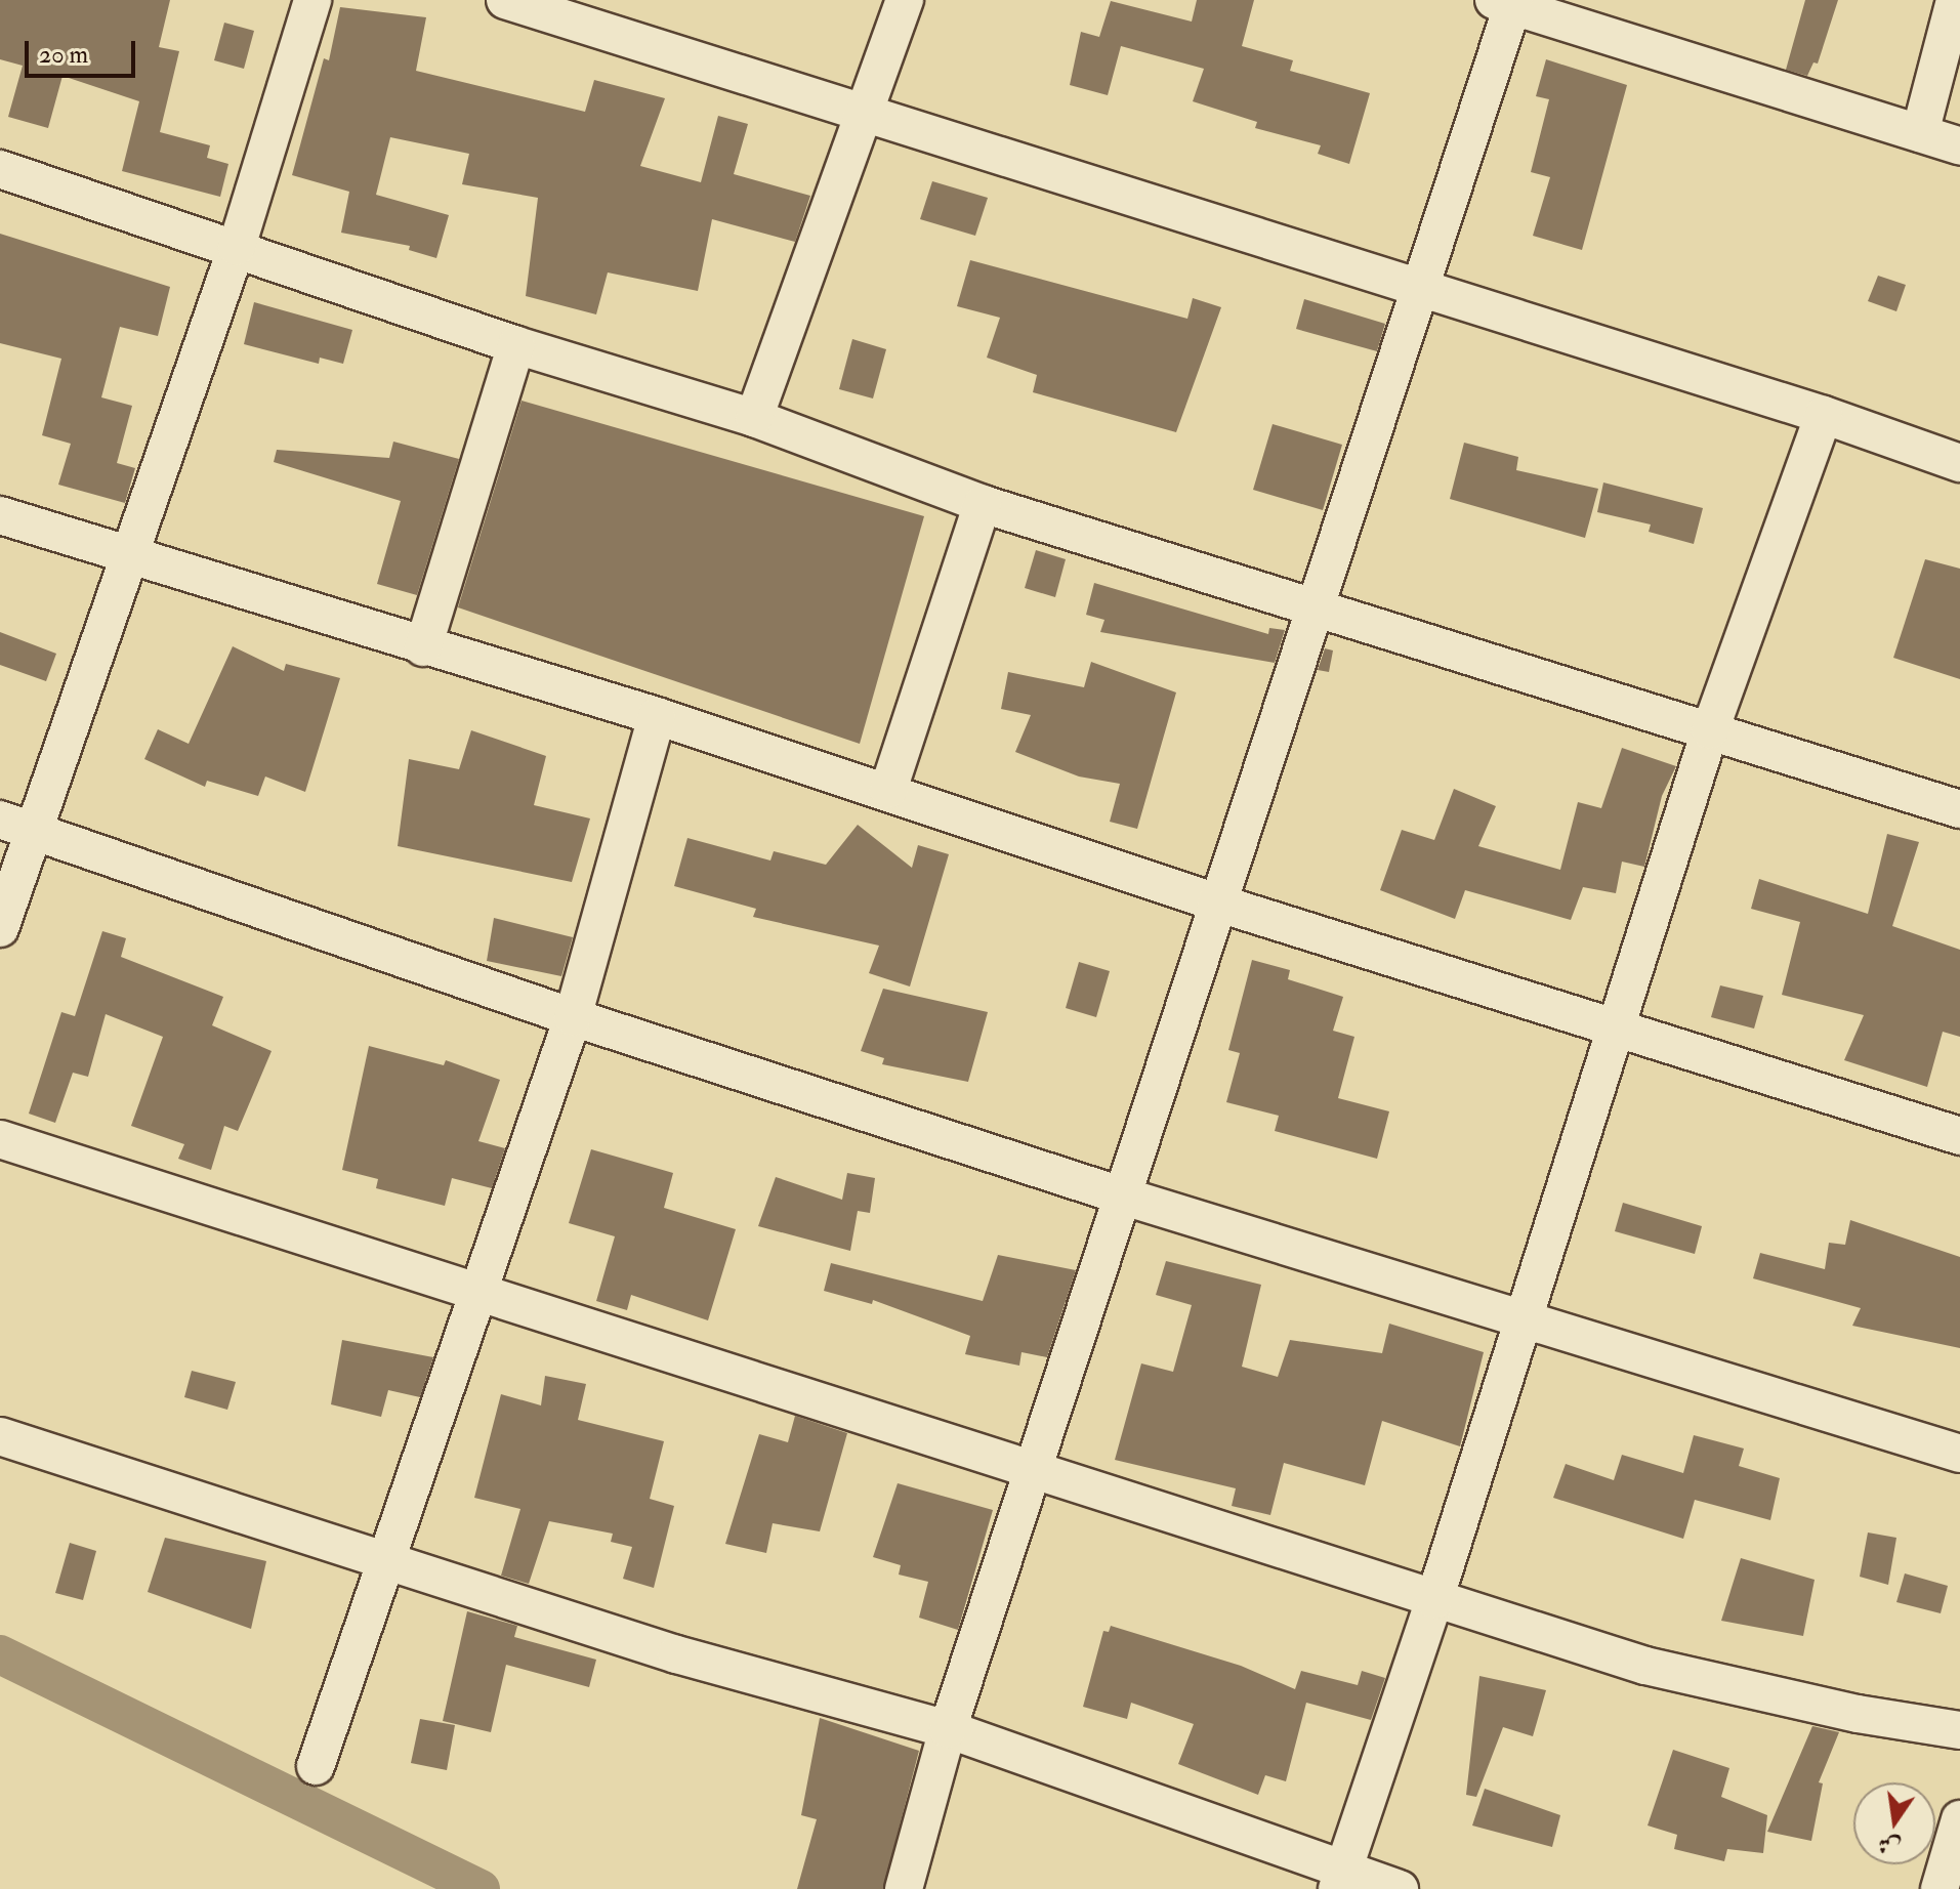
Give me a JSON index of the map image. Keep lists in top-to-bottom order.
{
  "scale_bar": "20 m",
  "north": "bottom"
}
